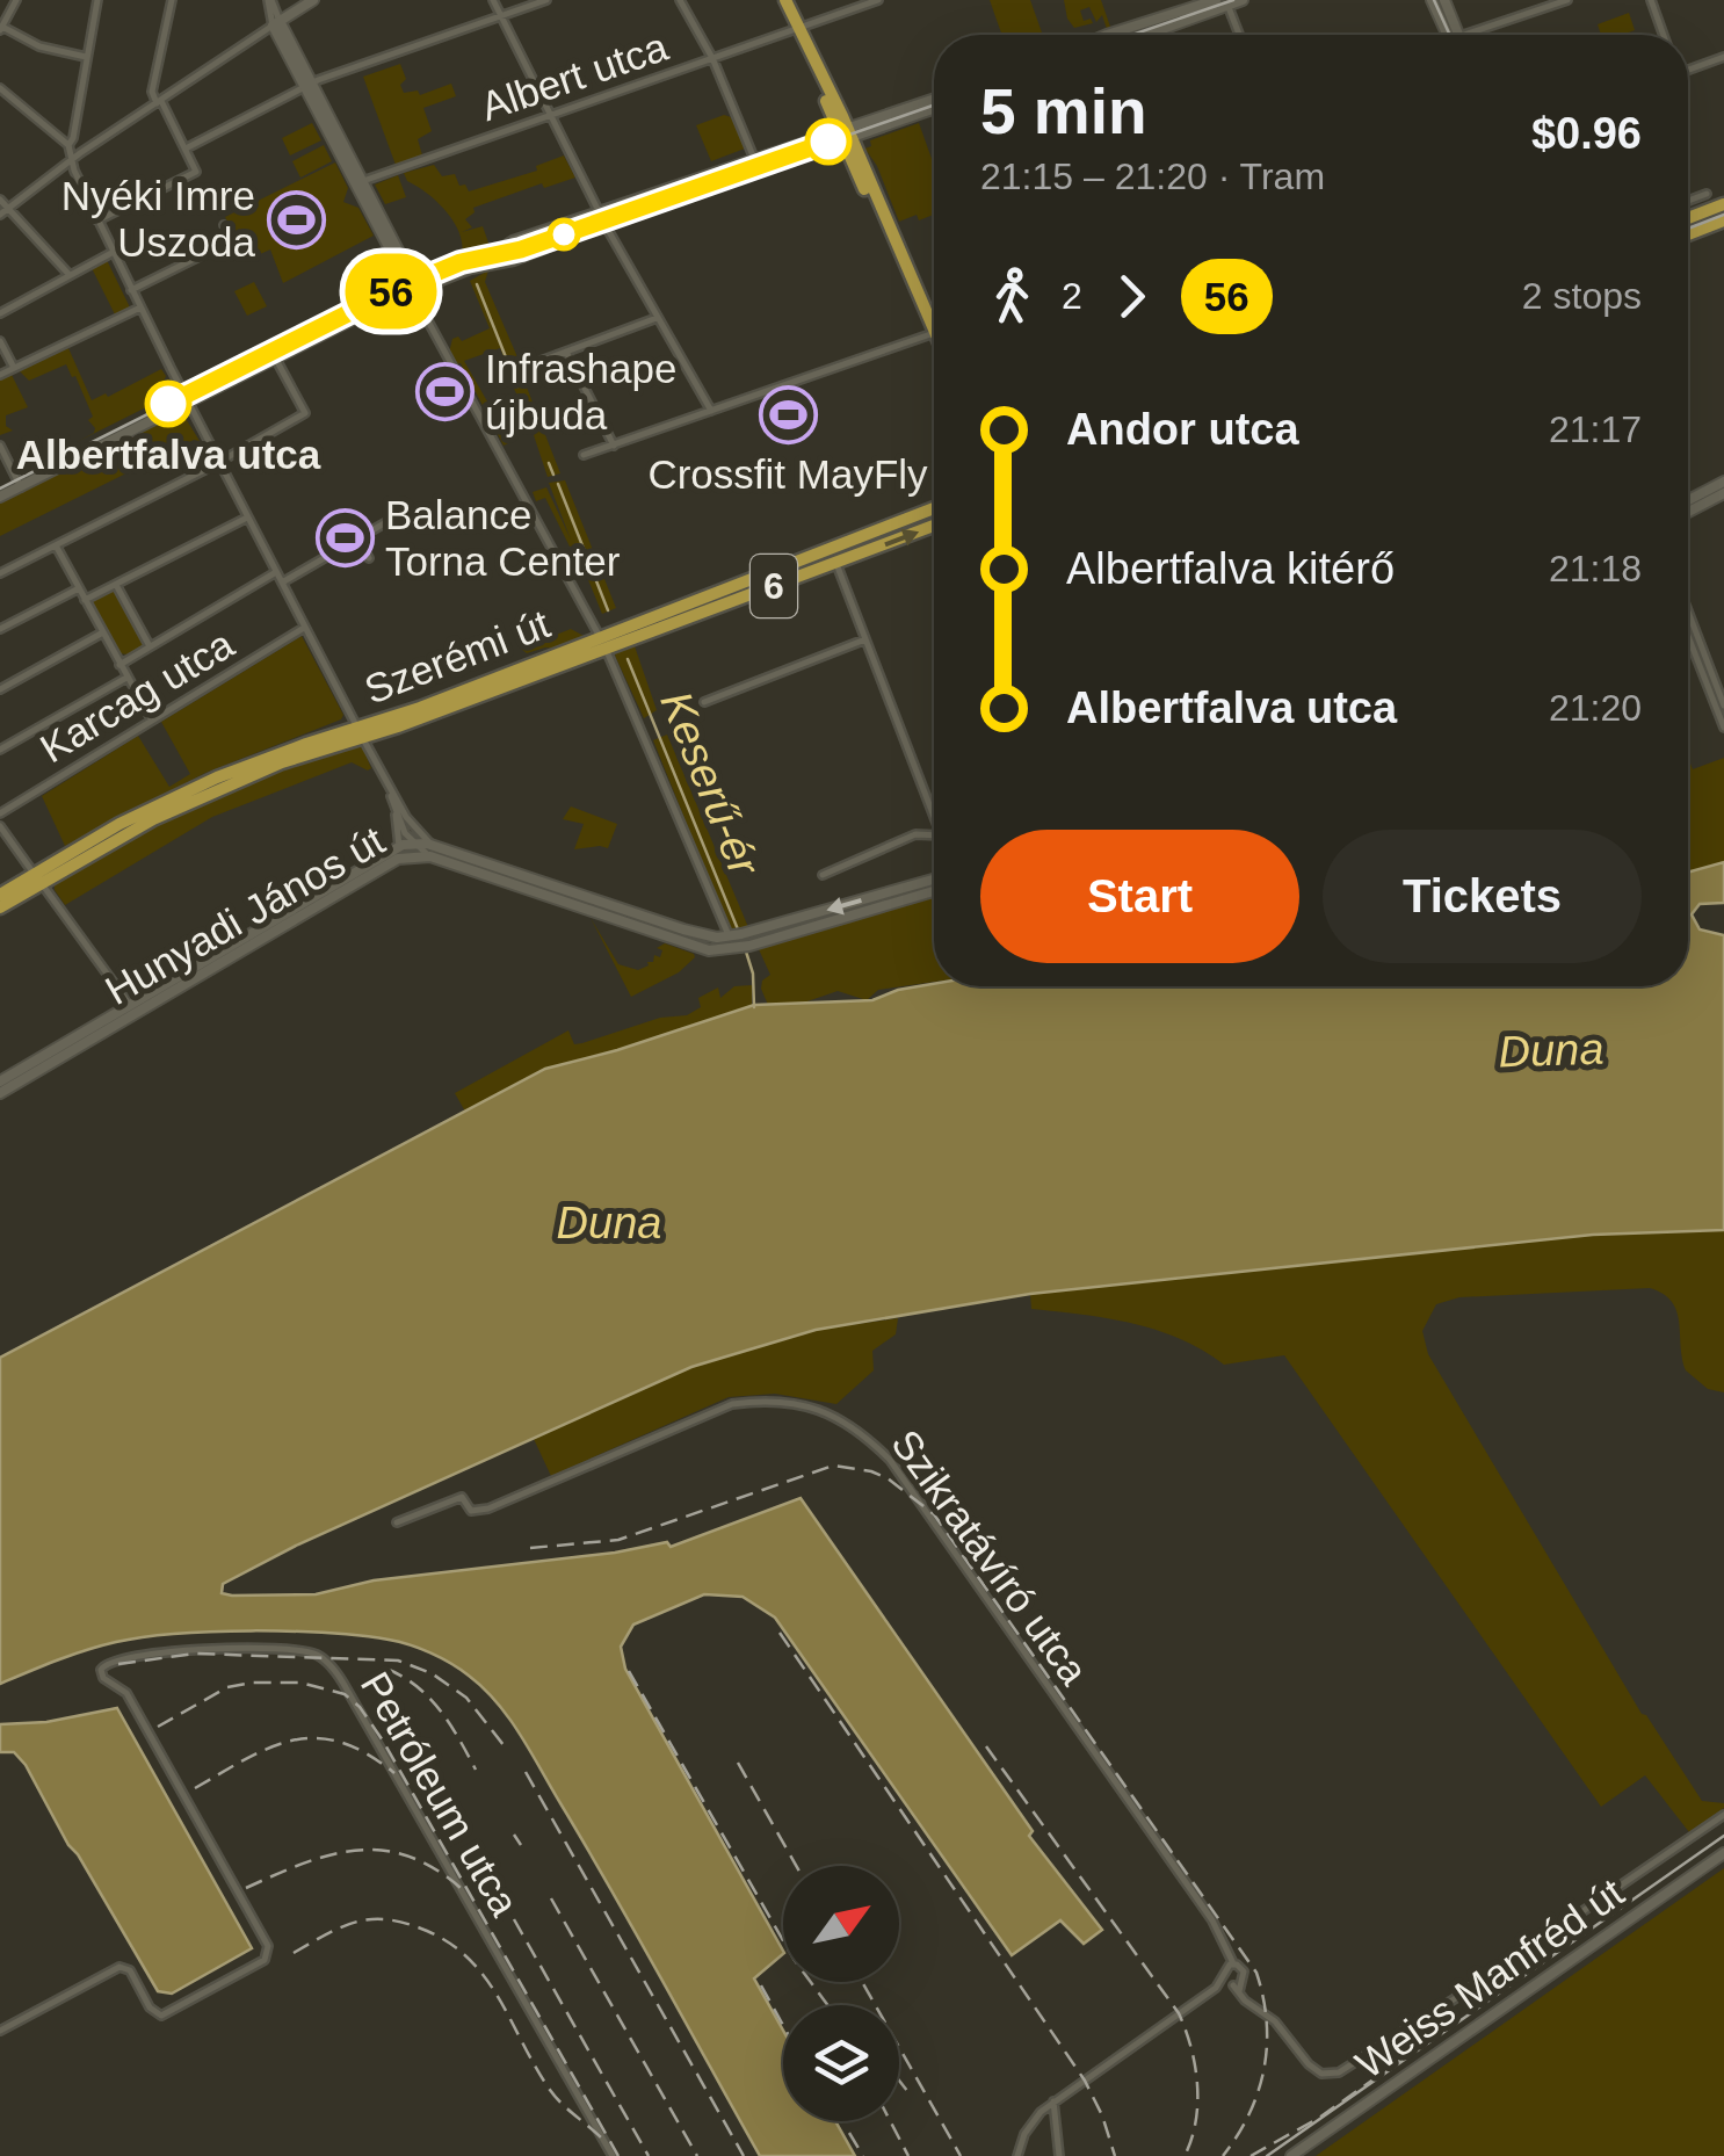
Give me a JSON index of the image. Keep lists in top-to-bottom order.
{
  "streets": {
    "main road": [
      "6",
      "Szerémi út",
      "Hunyadi János út",
      "Weiss Manfréd út"
    ],
    "street": [
      "Albert utca",
      "Karcag utca",
      "Szikratávíró utca",
      "Petróleum utca"
    ]
  },
  "water": ["Keserű-ér", "Duna"],
  "places": {
    "sports": [
      "Nyéki Imre Uszoda",
      "Infrashape újbuda",
      "Crossfit MayFly",
      "Balance Torna Center"
    ],
    "other": ["Albertfalva utca"]
  },
  "lines": ["tram line 56"],
  "north": "top right",
  "page": {
    "on_map": "56",
    "heading": ["5 min", "21:15 – 21:20 · Tram", "$0.96"],
    "legs": ["2", "56", "2 stops"],
    "list": [
      {
        "name": "Andor utca",
        "value": "21:17"
      },
      {
        "name": "Albertfalva kitérő",
        "value": "21:18"
      },
      {
        "name": "Albertfalva utca",
        "value": "21:20"
      }
    ],
    "buttons": ["Start", "Tickets"]
  }
}
